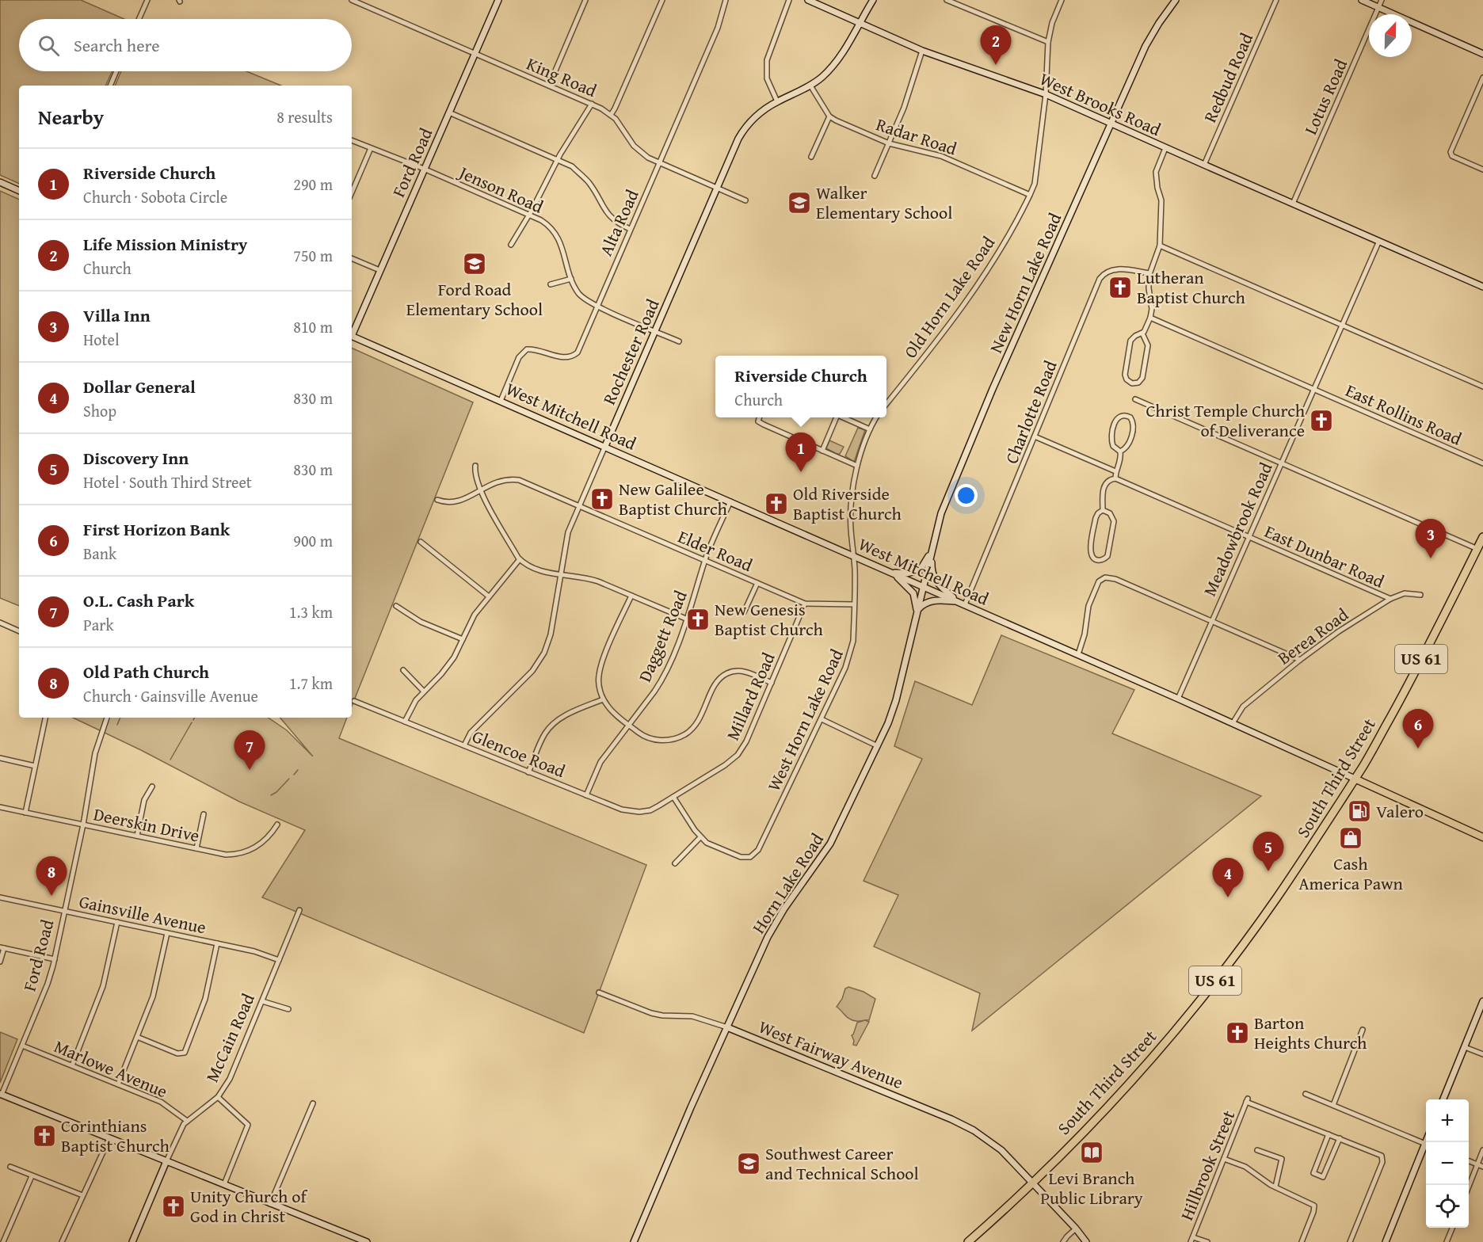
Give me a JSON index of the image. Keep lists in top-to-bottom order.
{
  "streets": {
    "highway": ["US 61", "South Third Street"],
    "main road": [
      "West Brooks Road",
      "Ford Road",
      "New Horn Lake Road",
      "Rochester Road",
      "West Mitchell Road",
      "Horn Lake Road",
      "McCain Road",
      "West Fairway Avenue"
    ],
    "street": [
      "King Road",
      "Redbud Road",
      "Lotus Road",
      "Radar Road",
      "Jenson Road",
      "Alta Road",
      "Old Horn Lake Road",
      "Charlotte Road",
      "East Rollins Road",
      "Meadowbrook Road",
      "Elder Road",
      "East Dunbar Road",
      "Daggett Road",
      "Berea Road",
      "Millard Road",
      "West Horn Lake Road",
      "Glencoe Road",
      "Deerskin Drive",
      "Gainsville Avenue",
      "Marlowe Avenue",
      "Hillbrook Street"
    ]
  },
  "crossings": [
    ["King Road", "Ford Road"],
    ["King Road", "Alta Road"],
    ["King Road", "Rochester Road"],
    ["Redbud Road", "West Brooks Road"],
    ["Lotus Road", "West Brooks Road"],
    ["West Brooks Road", "New Horn Lake Road"],
    ["West Brooks Road", "Old Horn Lake Road"],
    ["West Brooks Road", "Rochester Road"],
    ["West Brooks Road", "Meadowbrook Road"],
    ["Radar Road", "Old Horn Lake Road"],
    ["Ford Road", "Jenson Road"],
    ["Ford Road", "Deerskin Drive"],
    ["Ford Road", "Gainsville Avenue"],
    ["Ford Road", "Marlowe Avenue"],
    ["Jenson Road", "Alta Road"],
    ["Jenson Road", "Rochester Road"],
    ["Alta Road", "West Mitchell Road"],
    ["New Horn Lake Road", "West Mitchell Road"],
    ["New Horn Lake Road", "Horn Lake Road"],
    ["Rochester Road", "West Mitchell Road"],
    ["Rochester Road", "Elder Road"],
    ["Rochester Road", "Glencoe Road"],
    ["Charlotte Road", "West Mitchell Road"],
    ["East Rollins Road", "Meadowbrook Road"],
    ["West Mitchell Road", "Meadowbrook Road"],
    ["West Mitchell Road", "Daggett Road"],
    ["West Mitchell Road", "Berea Road"],
    ["West Mitchell Road", "West Horn Lake Road"],
    ["West Mitchell Road", "South Third Street"],
    ["West Mitchell Road", "Horn Lake Road"],
    ["Meadowbrook Road", "East Dunbar Road"],
    ["Elder Road", "Daggett Road"],
    ["Elder Road", "Millard Road"],
    ["Elder Road", "West Horn Lake Road"],
    ["East Dunbar Road", "Berea Road"],
    ["Daggett Road", "Glencoe Road"],
    ["Millard Road", "Glencoe Road"],
    ["South Third Street", "West Fairway Avenue"],
    ["Horn Lake Road", "West Fairway Avenue"],
    ["Gainsville Avenue", "McCain Road"],
    ["McCain Road", "Marlowe Avenue"]
  ],
  "places": {
    "school or university": ["Walker Elementary School", "Ford Road Elementary School", "Southwest Career and Technical School"],
    "church": [
      "Lutheran Baptist Church",
      "Christ Temple Church of Deliverance",
      "New Galilee Baptist Church",
      "Old Riverside Baptist Church",
      "New Genesis Baptist Church",
      "Barton Heights Church",
      "Corinthians Baptist Church",
      "Unity Church of God in Christ"
    ],
    "fuel station": ["Valero"],
    "shop": ["Cash America Pawn"],
    "library": ["Levi Branch Public Library"]
  },
  "north": "top",
  "page": {
    "search": "Search here",
    "pins": [
      "2",
      "1",
      "3",
      "6",
      "7",
      "5",
      "8",
      "4"
    ],
    "heading": ["Nearby", "8 results"],
    "list": [
      {
        "mark": "1",
        "name": "Riverside Church",
        "note": "Church · Sobota Circle",
        "value": "290 m"
      },
      {
        "mark": "2",
        "name": "Life Mission Ministry",
        "note": "Church",
        "value": "750 m"
      },
      {
        "mark": "3",
        "name": "Villa Inn",
        "note": "Hotel",
        "value": "810 m"
      },
      {
        "mark": "4",
        "name": "Dollar General",
        "note": "Shop",
        "value": "830 m"
      },
      {
        "mark": "5",
        "name": "Discovery Inn",
        "note": "Hotel · South Third Street",
        "value": "830 m"
      },
      {
        "mark": "6",
        "name": "First Horizon Bank",
        "note": "Bank",
        "value": "900 m"
      },
      {
        "mark": "7",
        "name": "O.L. Cash Park",
        "note": "Park",
        "value": "1.3 km"
      },
      {
        "mark": "8",
        "name": "Old Path Church",
        "note": "Church · Gainsville Avenue",
        "value": "1.7 km"
      }
    ],
    "popup": ["Riverside Church", "Church"],
    "map_buttons": ["+", "−"]
  }
}
